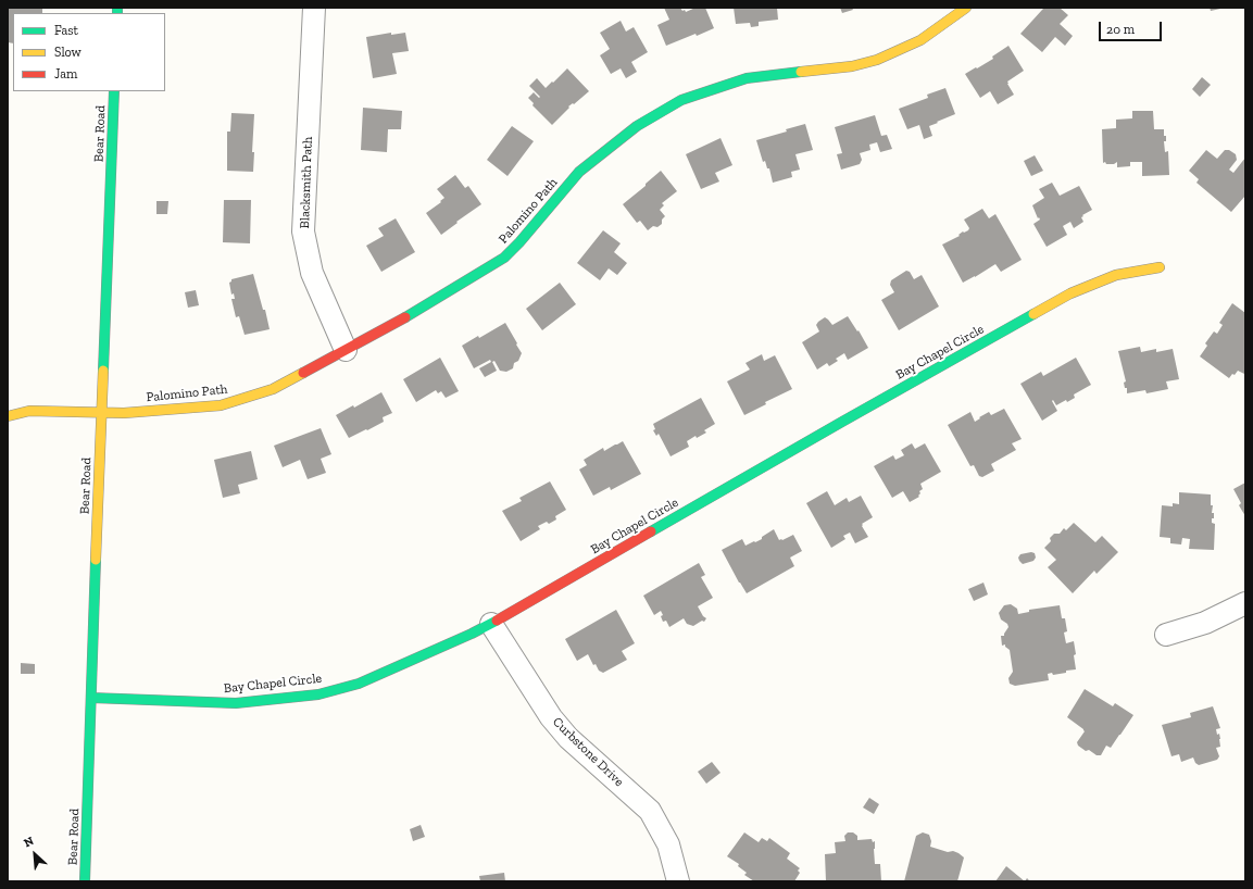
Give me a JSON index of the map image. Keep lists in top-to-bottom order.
{
  "streets": {
    "street": [
      "Bear Road",
      "Blacksmith Path",
      "Palomino Path",
      "Bay Chapel Circle",
      "Curbstone Drive"
    ]
  },
  "crossings": [
    ["Bear Road", "Palomino Path"],
    ["Bear Road", "Bay Chapel Circle"],
    ["Blacksmith Path", "Palomino Path"],
    ["Bay Chapel Circle", "Curbstone Drive"]
  ],
  "legend": ["Fast", "Slow", "Jam"],
  "scale_bar": "20 m",
  "north": "top left"
}
